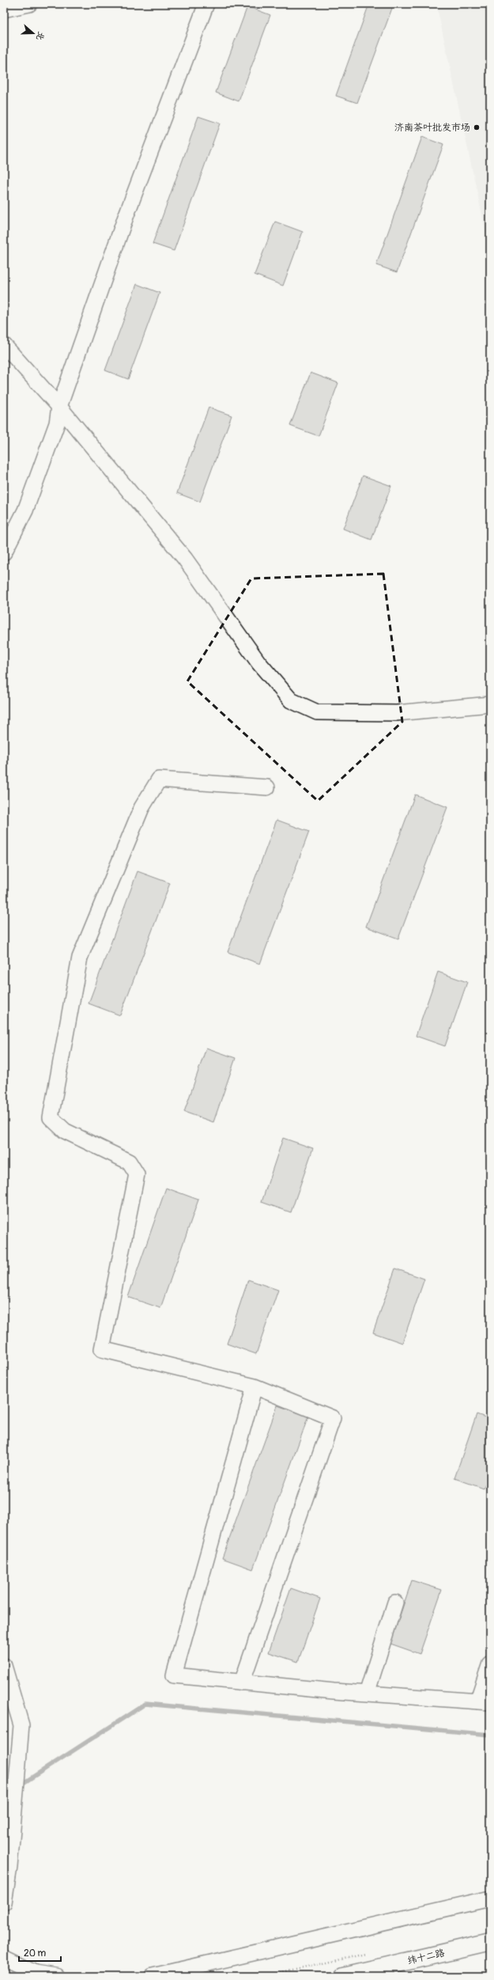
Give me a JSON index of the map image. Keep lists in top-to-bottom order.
{
  "streets": {
    "main road": ["纬十二路"]
  },
  "places": ["济南茶叶批发市场"],
  "scale_bar": "20 m",
  "north": "right"
}
